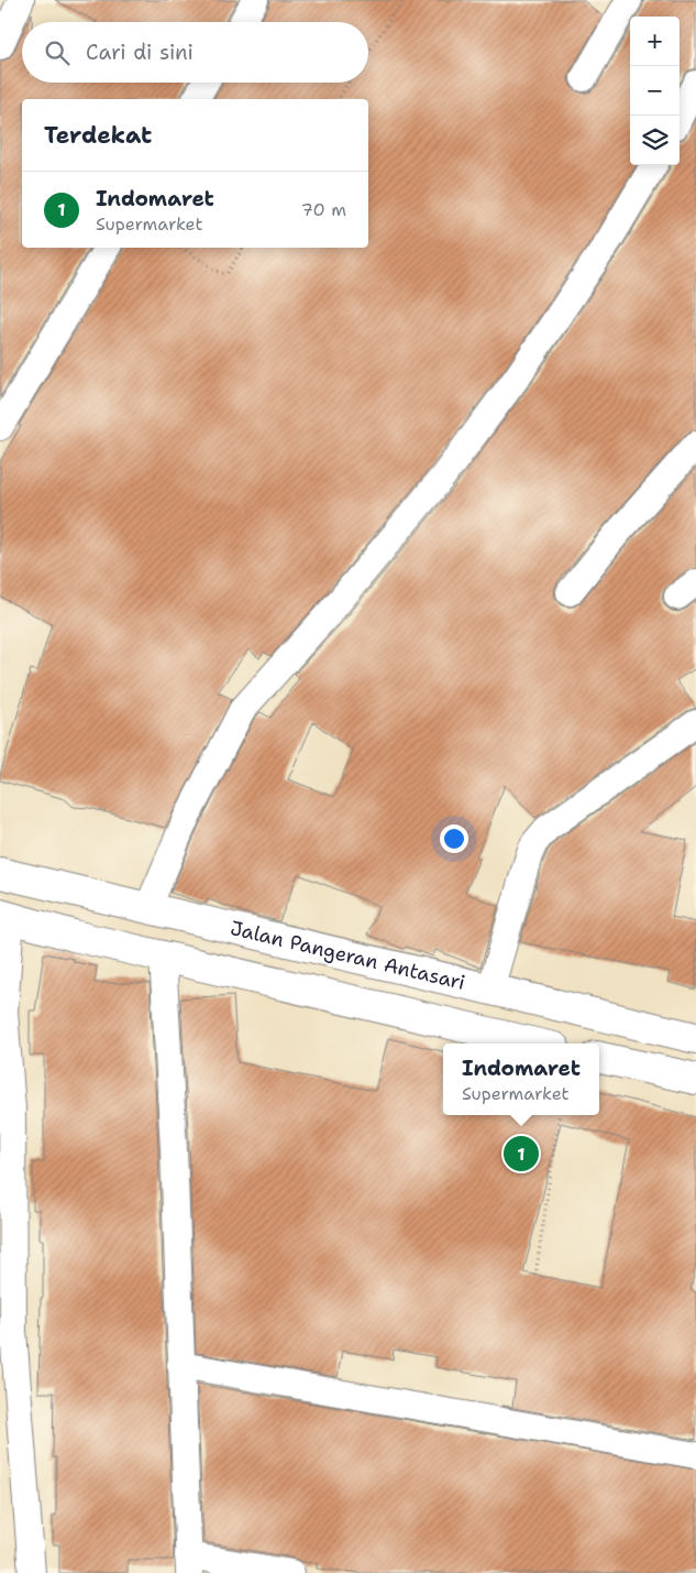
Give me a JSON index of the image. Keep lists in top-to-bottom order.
{
  "streets": {
    "highway": ["Jalan Pangeran Antasari"]
  },
  "page": {
    "map_buttons": ["+", "−"],
    "search": "Cari di sini",
    "heading": "Terdekat",
    "list": [
      {
        "mark": "1",
        "name": "Indomaret",
        "note": "Supermarket",
        "value": "70 m"
      }
    ],
    "popup": ["Indomaret", "Supermarket"],
    "pins": "1"
  }
}
